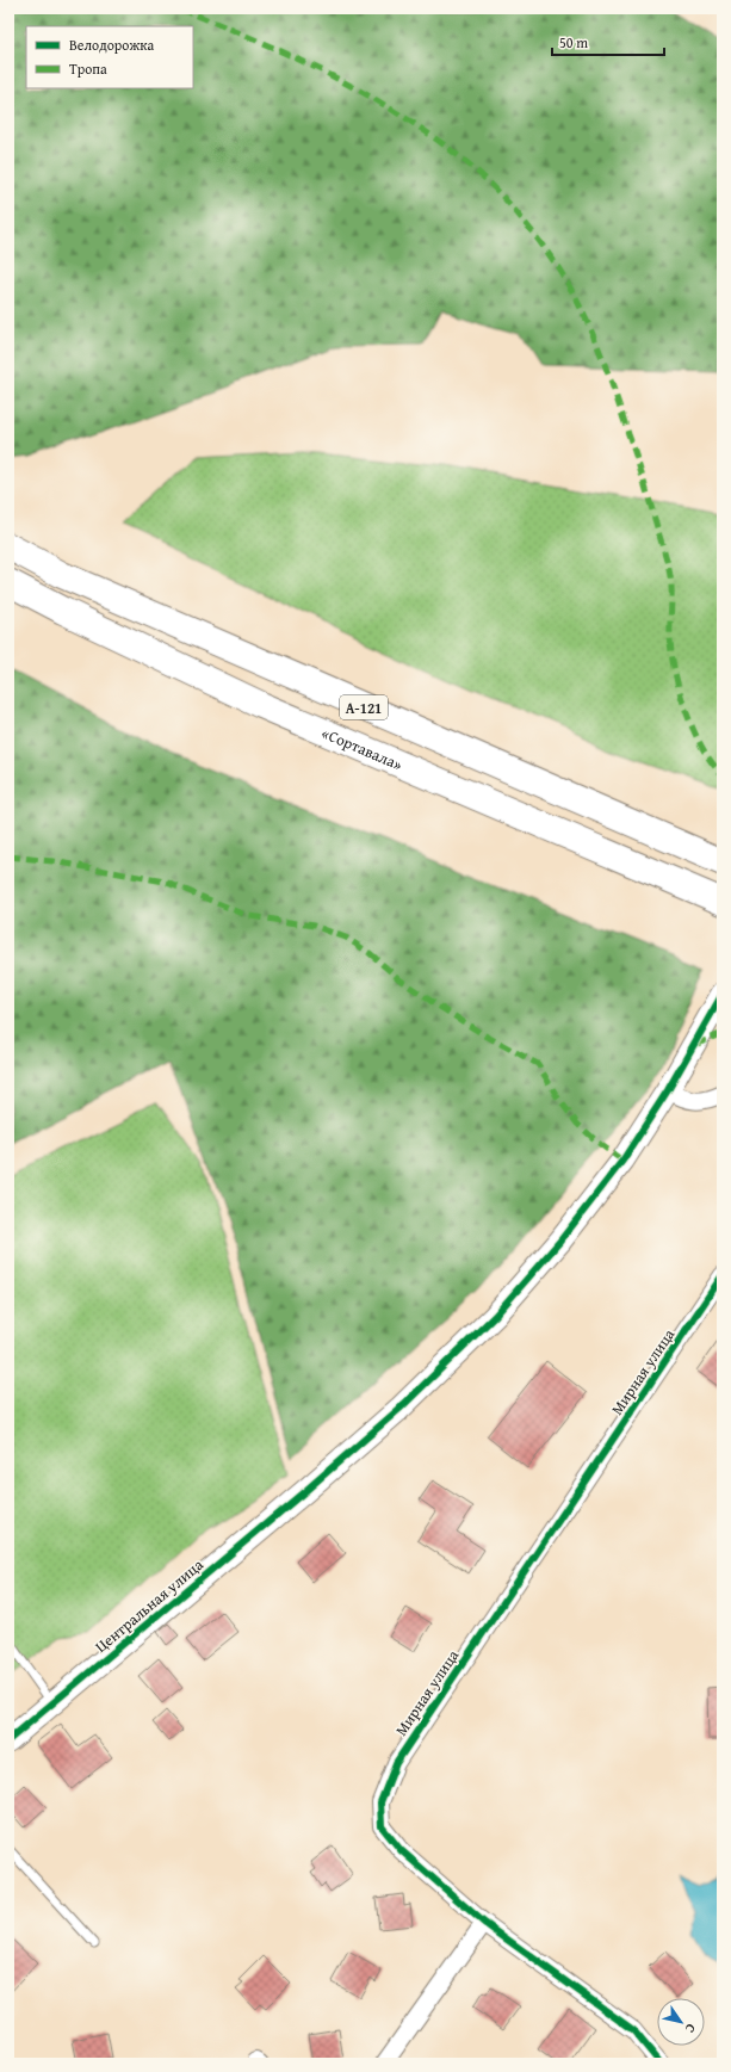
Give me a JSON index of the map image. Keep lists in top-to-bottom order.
{
  "streets": {
    "highway": ["А-121", "«Сортавала»"],
    "street": ["Мирная улица", "Центральная улица"]
  },
  "legend": ["Велодорожка", "Тропа"],
  "scale_bar": "50 m",
  "north": "bottom right"
}
